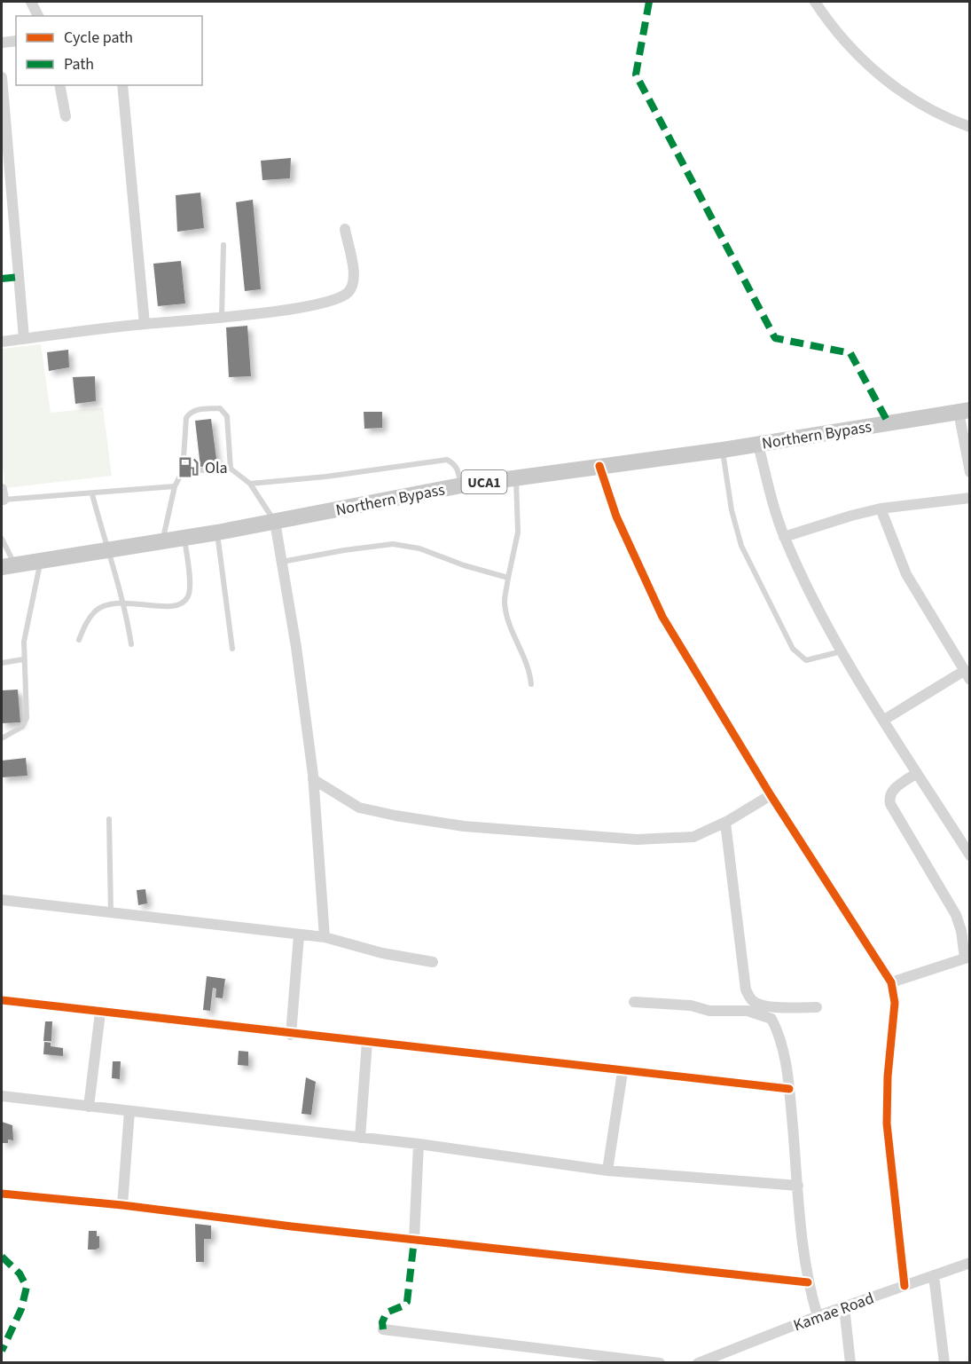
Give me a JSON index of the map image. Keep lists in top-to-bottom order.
{
  "streets": {
    "main road": ["Northern Bypass", "UCA1"],
    "street": ["Kamae Road"]
  },
  "places": {
    "fuel station": ["Ola"]
  },
  "legend": ["Cycle path", "Path"]
}
